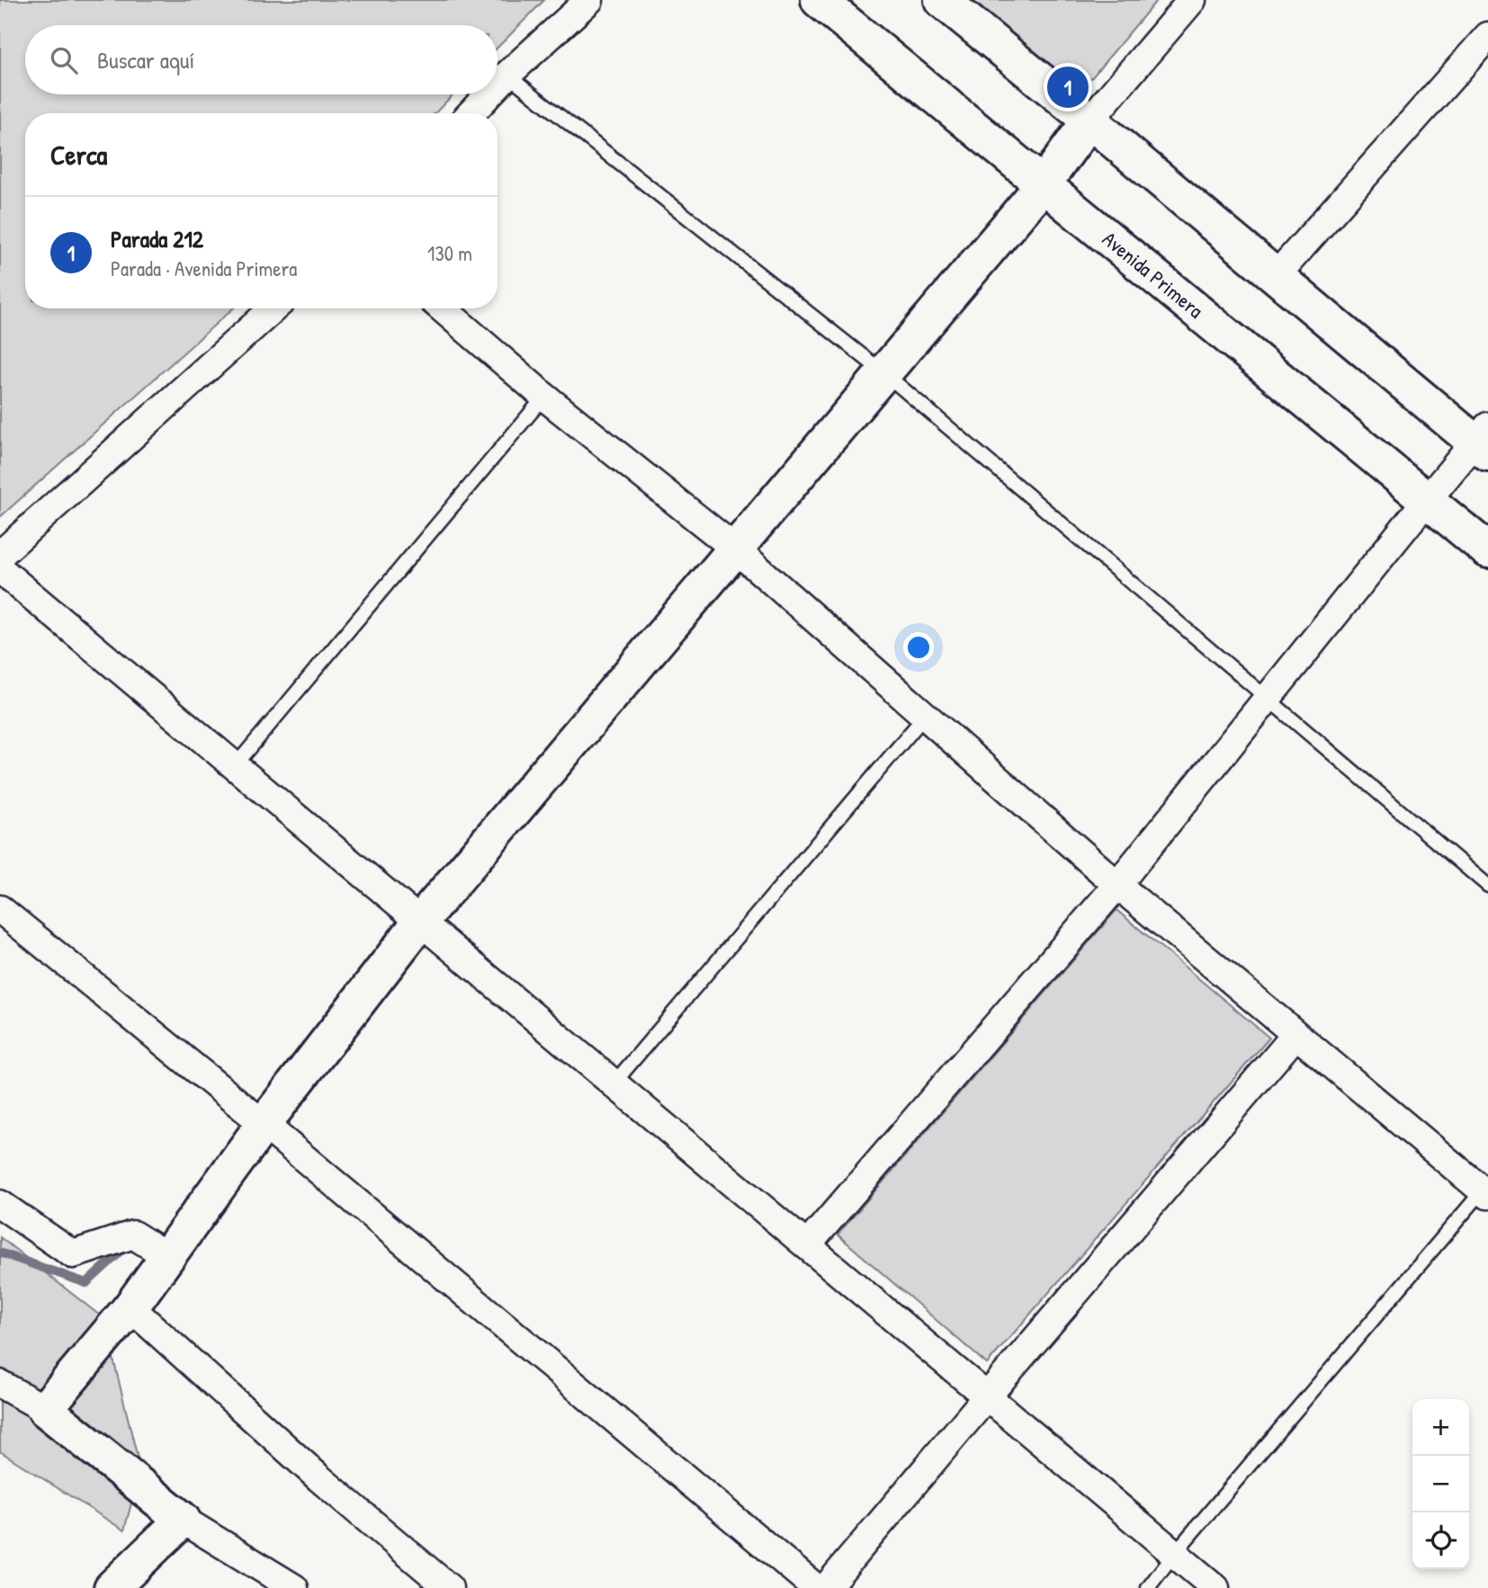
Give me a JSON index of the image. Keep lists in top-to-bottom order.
{
  "streets": {
    "street": ["Avenida Primera"]
  },
  "page": {
    "search": "Buscar aquí",
    "pins": "1",
    "heading": "Cerca",
    "list": [
      {
        "mark": "1",
        "name": "Parada 212",
        "note": "Parada · Avenida Primera",
        "value": "130 m"
      }
    ],
    "map_buttons": ["+", "−"]
  }
}
